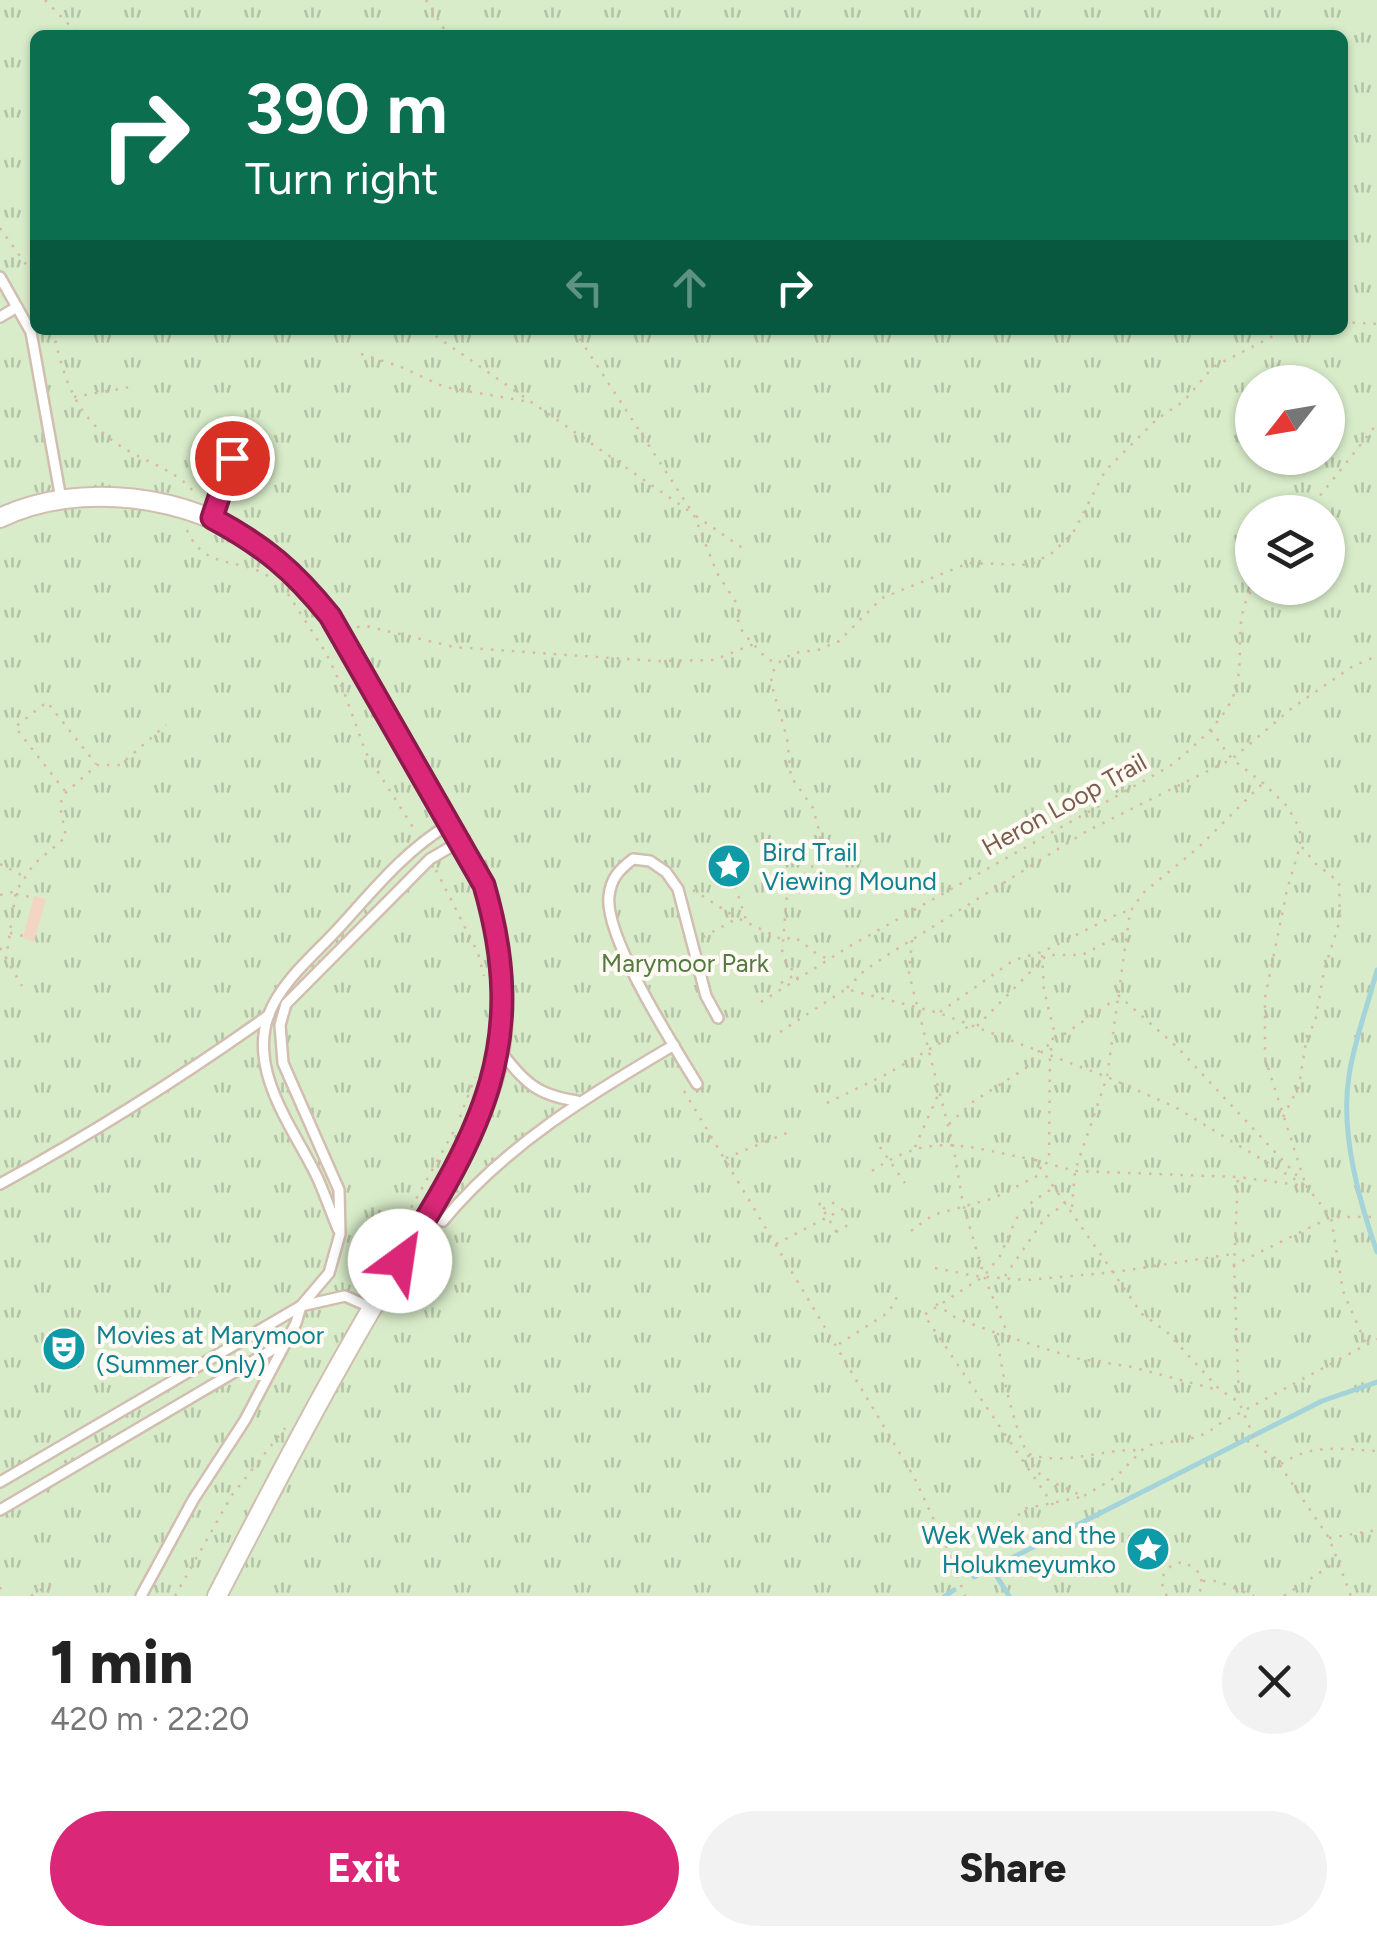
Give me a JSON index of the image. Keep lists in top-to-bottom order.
{
  "streets": {
    "path": ["Heron Loop Trail"]
  },
  "parks": ["Marymoor Park"],
  "places": {
    "place": ["Bird Trail Viewing Mound", "Wek Wek and the Holukmeyumko"],
    "theatre": ["Movies at Marymoor (Summer Only)"]
  },
  "north": "bottom left",
  "page": {
    "turn": ["390 m", "Turn right"],
    "heading": ["1 min", "420 m · 22:20"],
    "buttons": ["Exit", "Share"]
  }
}
